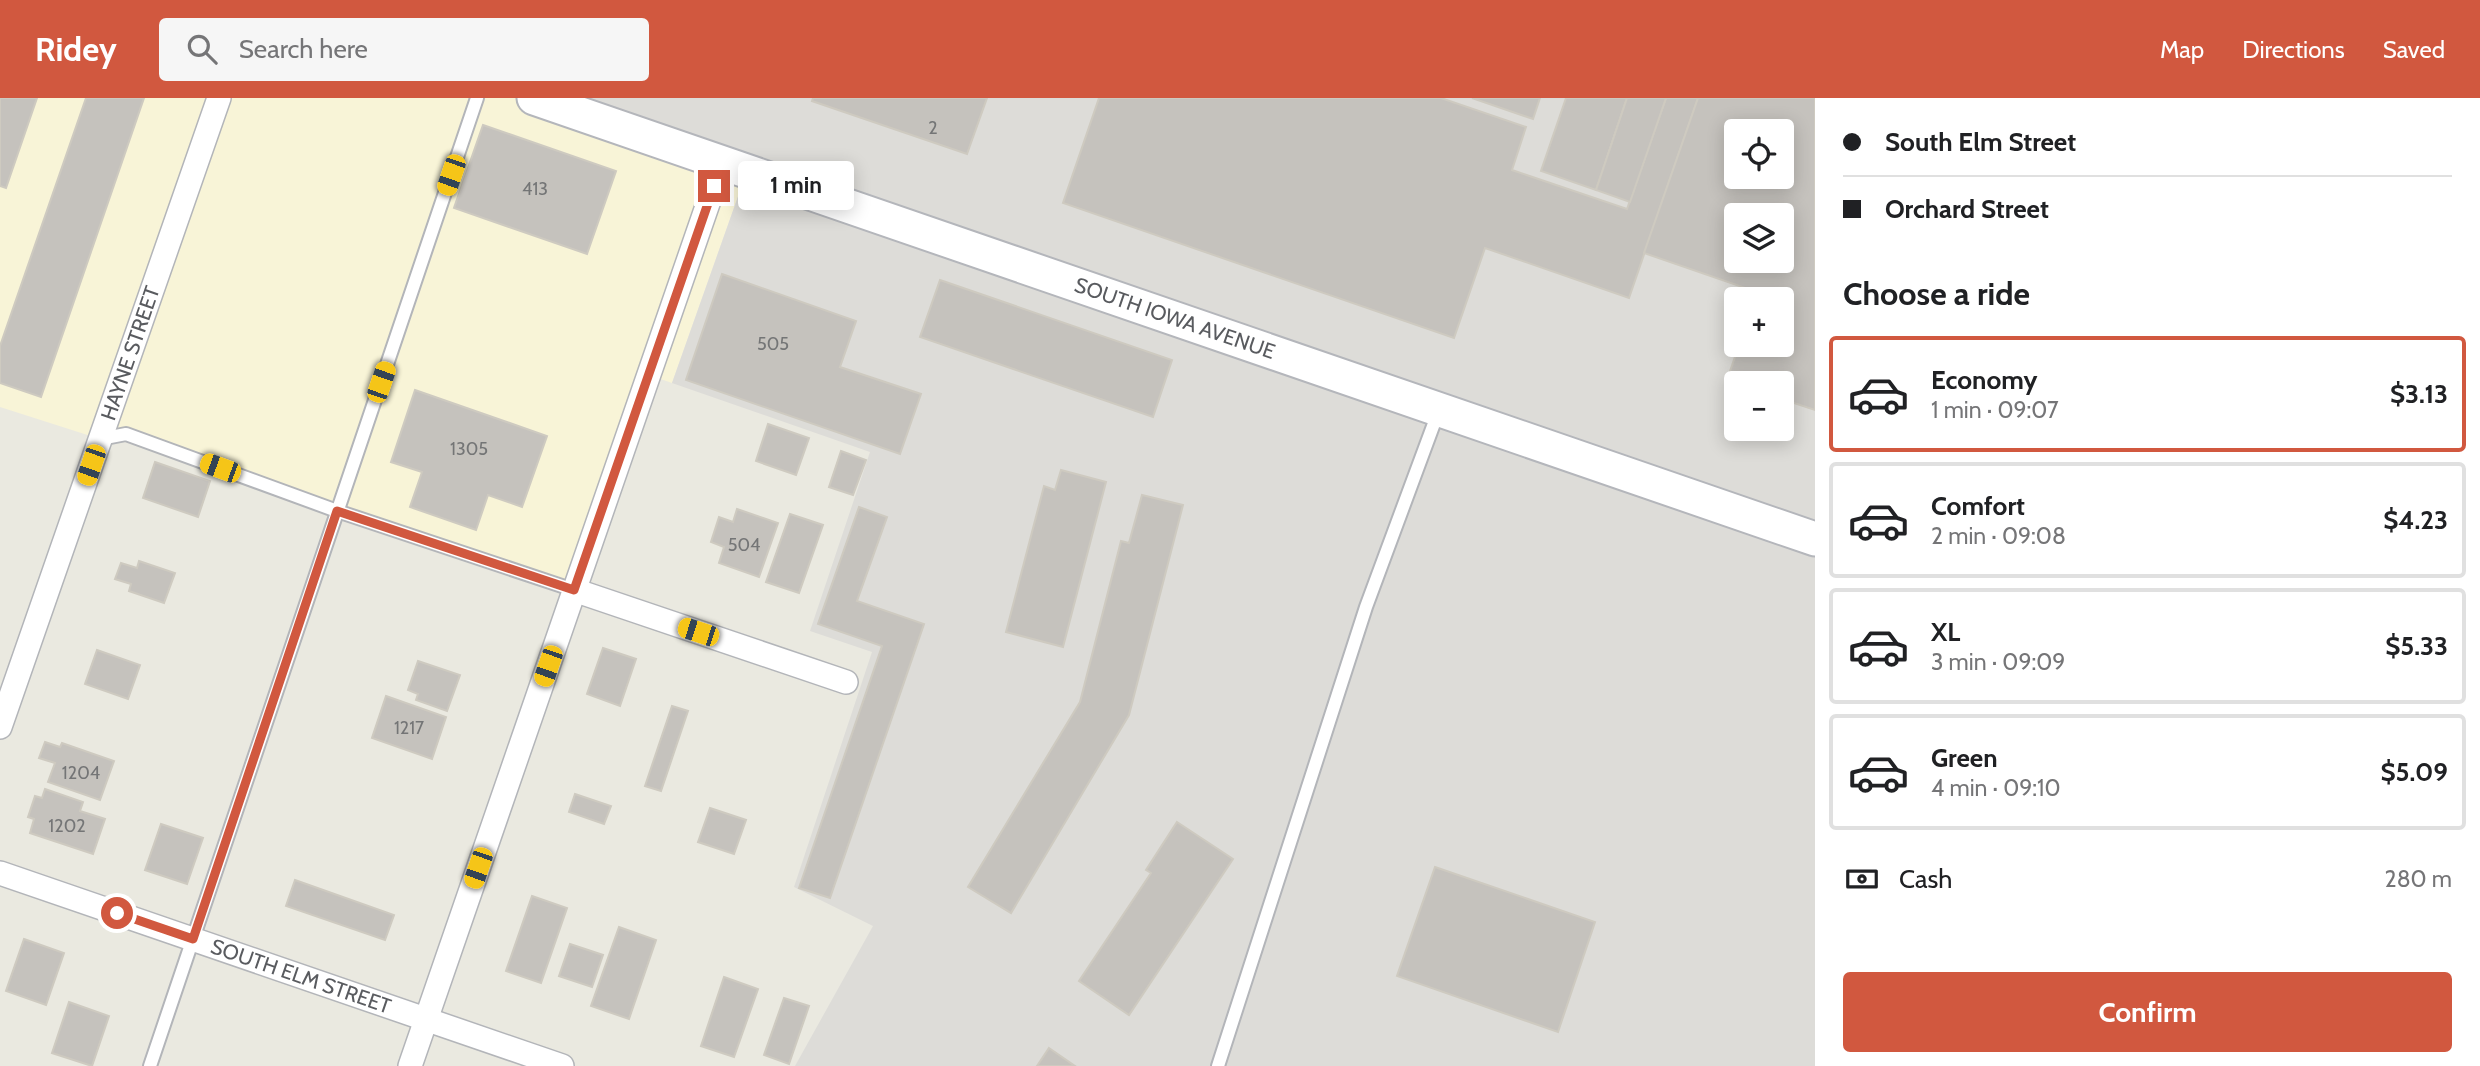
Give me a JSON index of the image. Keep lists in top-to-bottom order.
{
  "streets": {
    "main road": ["SOUTH IOWA AVENUE"],
    "street": ["HAYNE STREET", "SOUTH ELM STREET"]
  },
  "house_numbers": [
    "2",
    "413",
    "505",
    "1305",
    "504",
    "1217",
    "1204",
    "1202"
  ],
  "page": {
    "header": "Ridey",
    "search": "Search here",
    "nav": ["Map", "Directions", "Saved"],
    "banner": ["South Elm Street", "Orchard Street"],
    "map_buttons": ["+", "−"],
    "bubble": "1 min",
    "heading": "Choose a ride",
    "list": [
      {
        "name": "Economy",
        "note": "1 min · 09:07",
        "value": "$3.13"
      },
      {
        "name": "Comfort",
        "note": "2 min · 09:08",
        "value": "$4.23"
      },
      {
        "name": "XL",
        "note": "3 min · 09:09",
        "value": "$5.33"
      },
      {
        "name": "Green",
        "note": "4 min · 09:10",
        "value": "$5.09"
      }
    ],
    "pay": ["Cash", "280 m"],
    "buttons": "Confirm"
  }
}
